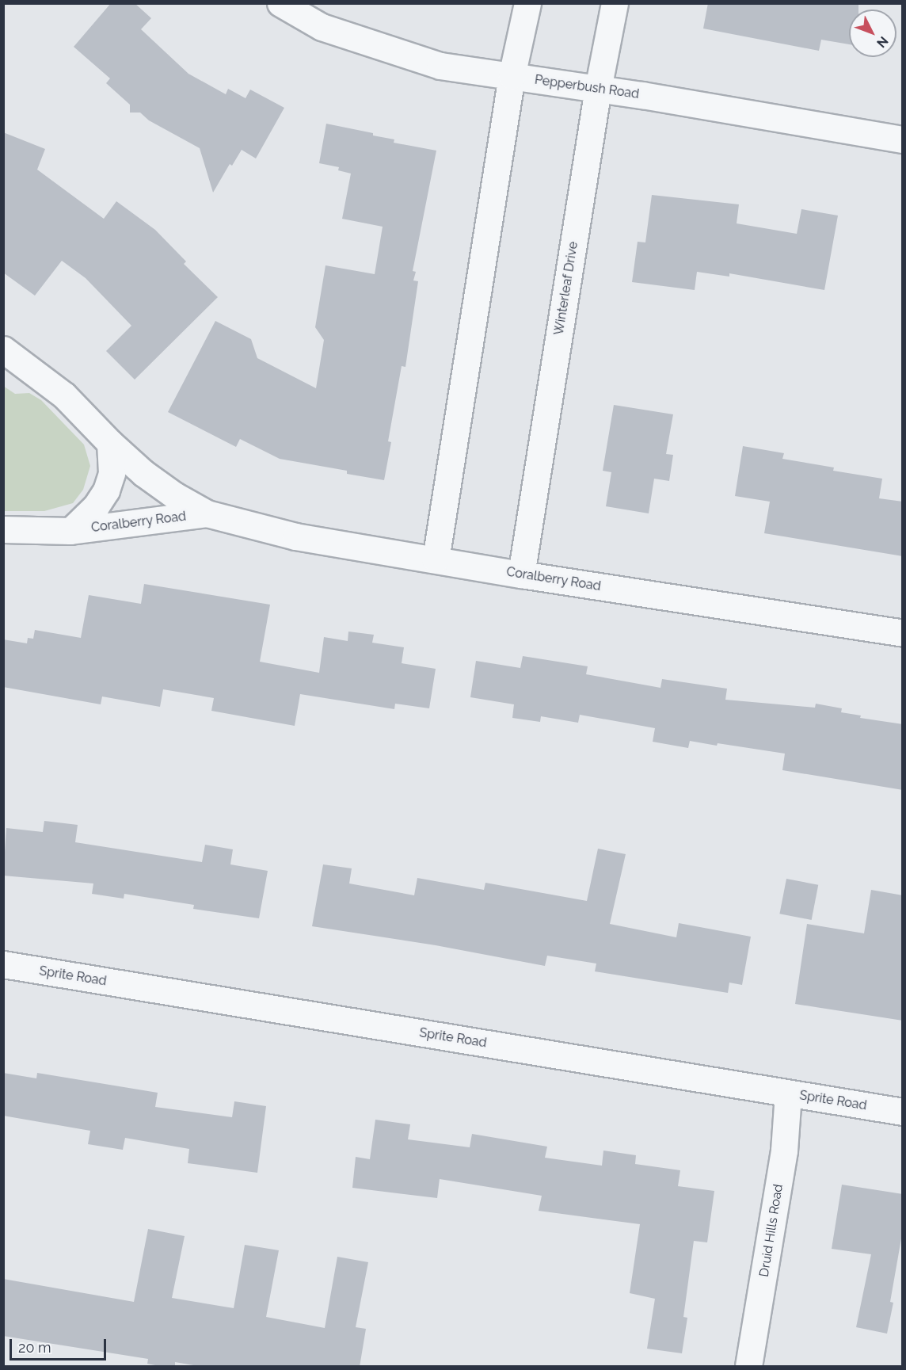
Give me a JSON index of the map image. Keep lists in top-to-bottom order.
{
  "streets": {
    "street": [
      "Pepperbush Road",
      "Winterleaf Drive",
      "Coralberry Road",
      "Sprite Road",
      "Druid Hills Road"
    ]
  },
  "crossings": [
    ["Pepperbush Road", "Winterleaf Drive"],
    ["Winterleaf Drive", "Coralberry Road"],
    ["Sprite Road", "Druid Hills Road"]
  ],
  "scale_bar": "20 m",
  "north": "bottom right"
}
